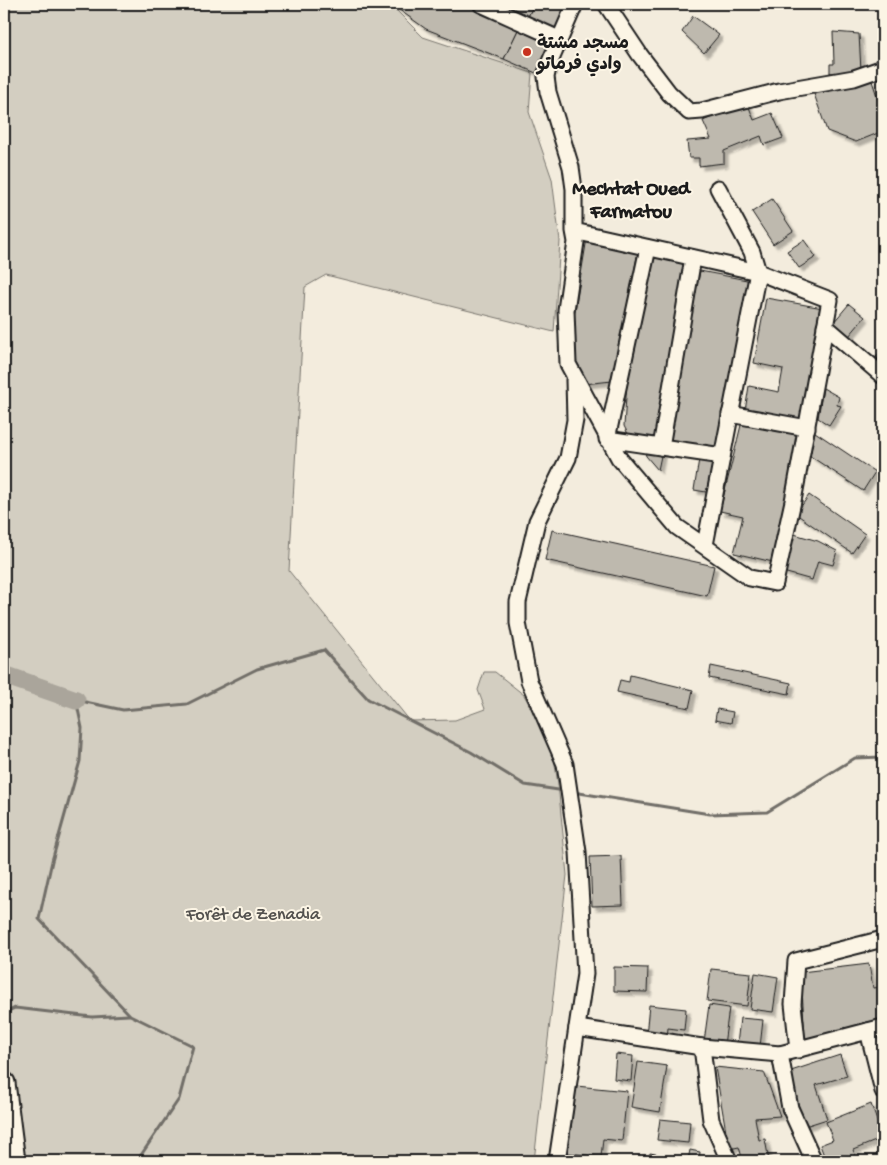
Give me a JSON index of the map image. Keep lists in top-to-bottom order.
{
  "districts": ["Mechtat Oued Farmatou"],
  "parks": ["Forêt de Zenadia"],
  "places": ["مسجد مشتة وادي فرماتو"]
}
